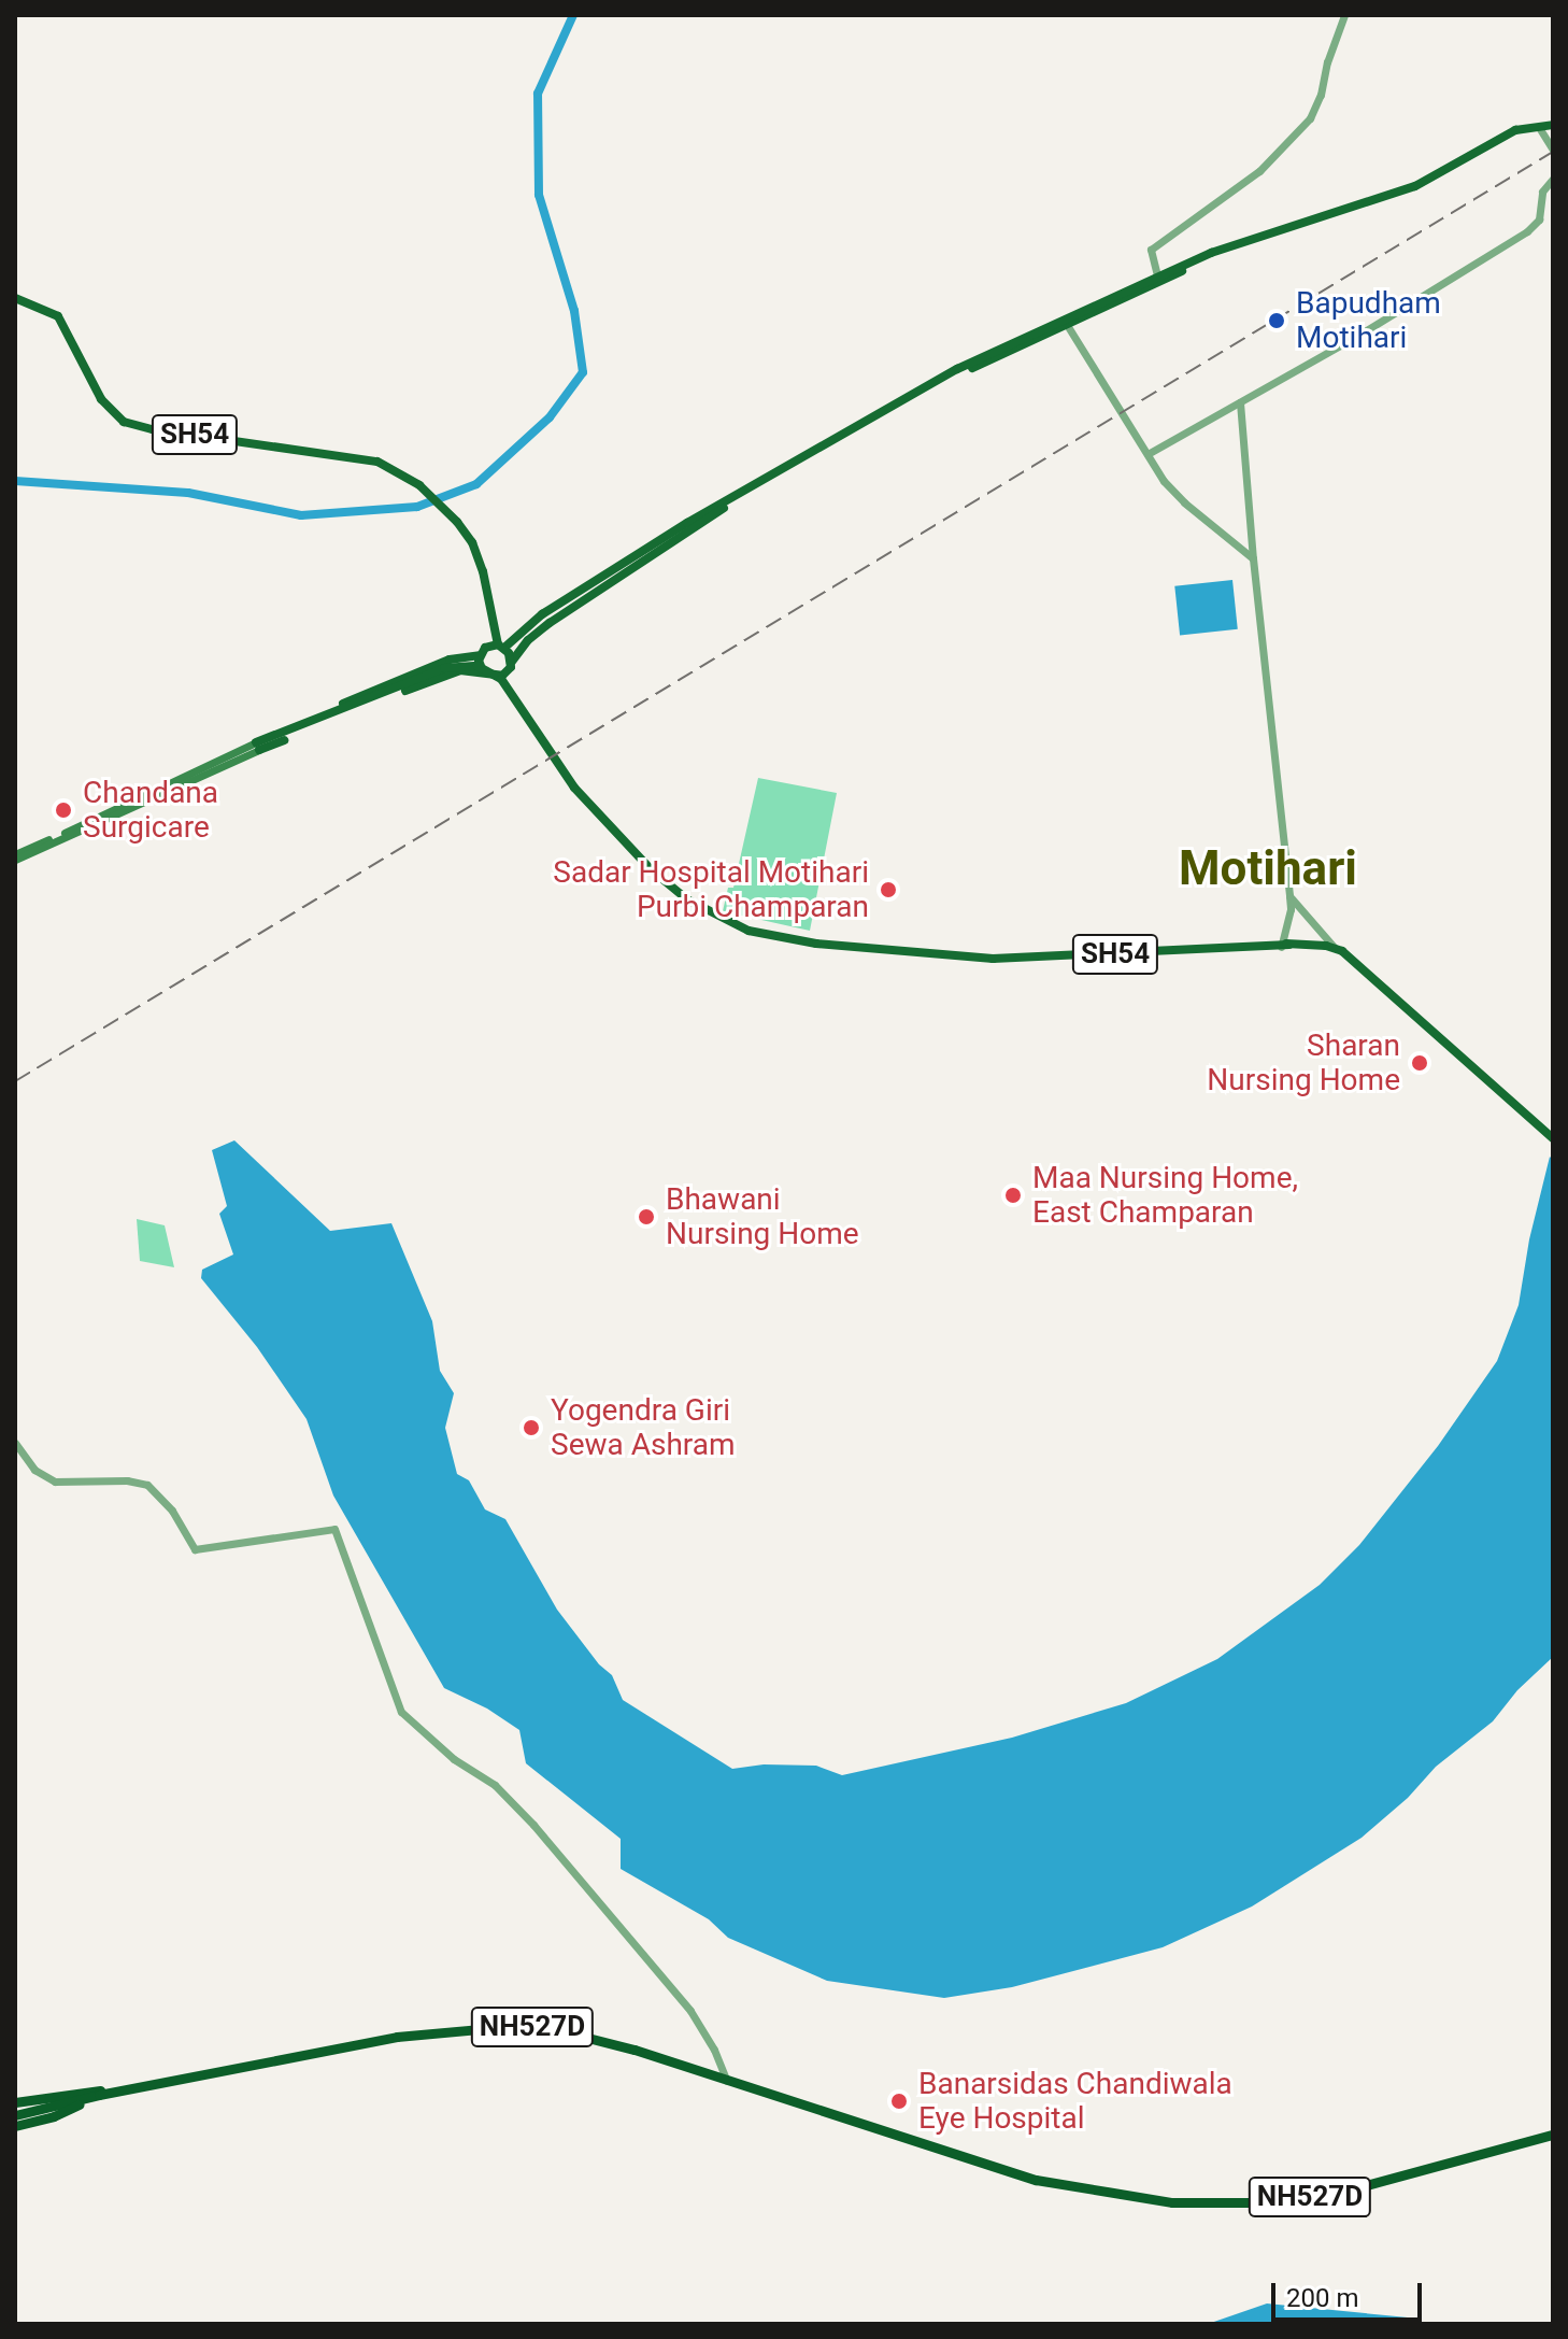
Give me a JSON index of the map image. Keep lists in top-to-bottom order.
{
  "streets": {
    "highway": ["NH527D"],
    "main road": ["SH54"]
  },
  "districts": ["Motihari"],
  "places": [
    "Bapudham Motihari",
    "Chandana Surgicare",
    "Sadar Hospital Motihari Purbi Champaran",
    "Sharan Nursing Home",
    "Maa Nursing Home, East Champaran",
    "Bhawani Nursing Home",
    "Yogendra Giri Sewa Ashram",
    "Banarsidas Chandiwala Eye Hospital"
  ],
  "scale_bar": "200 m"
}
